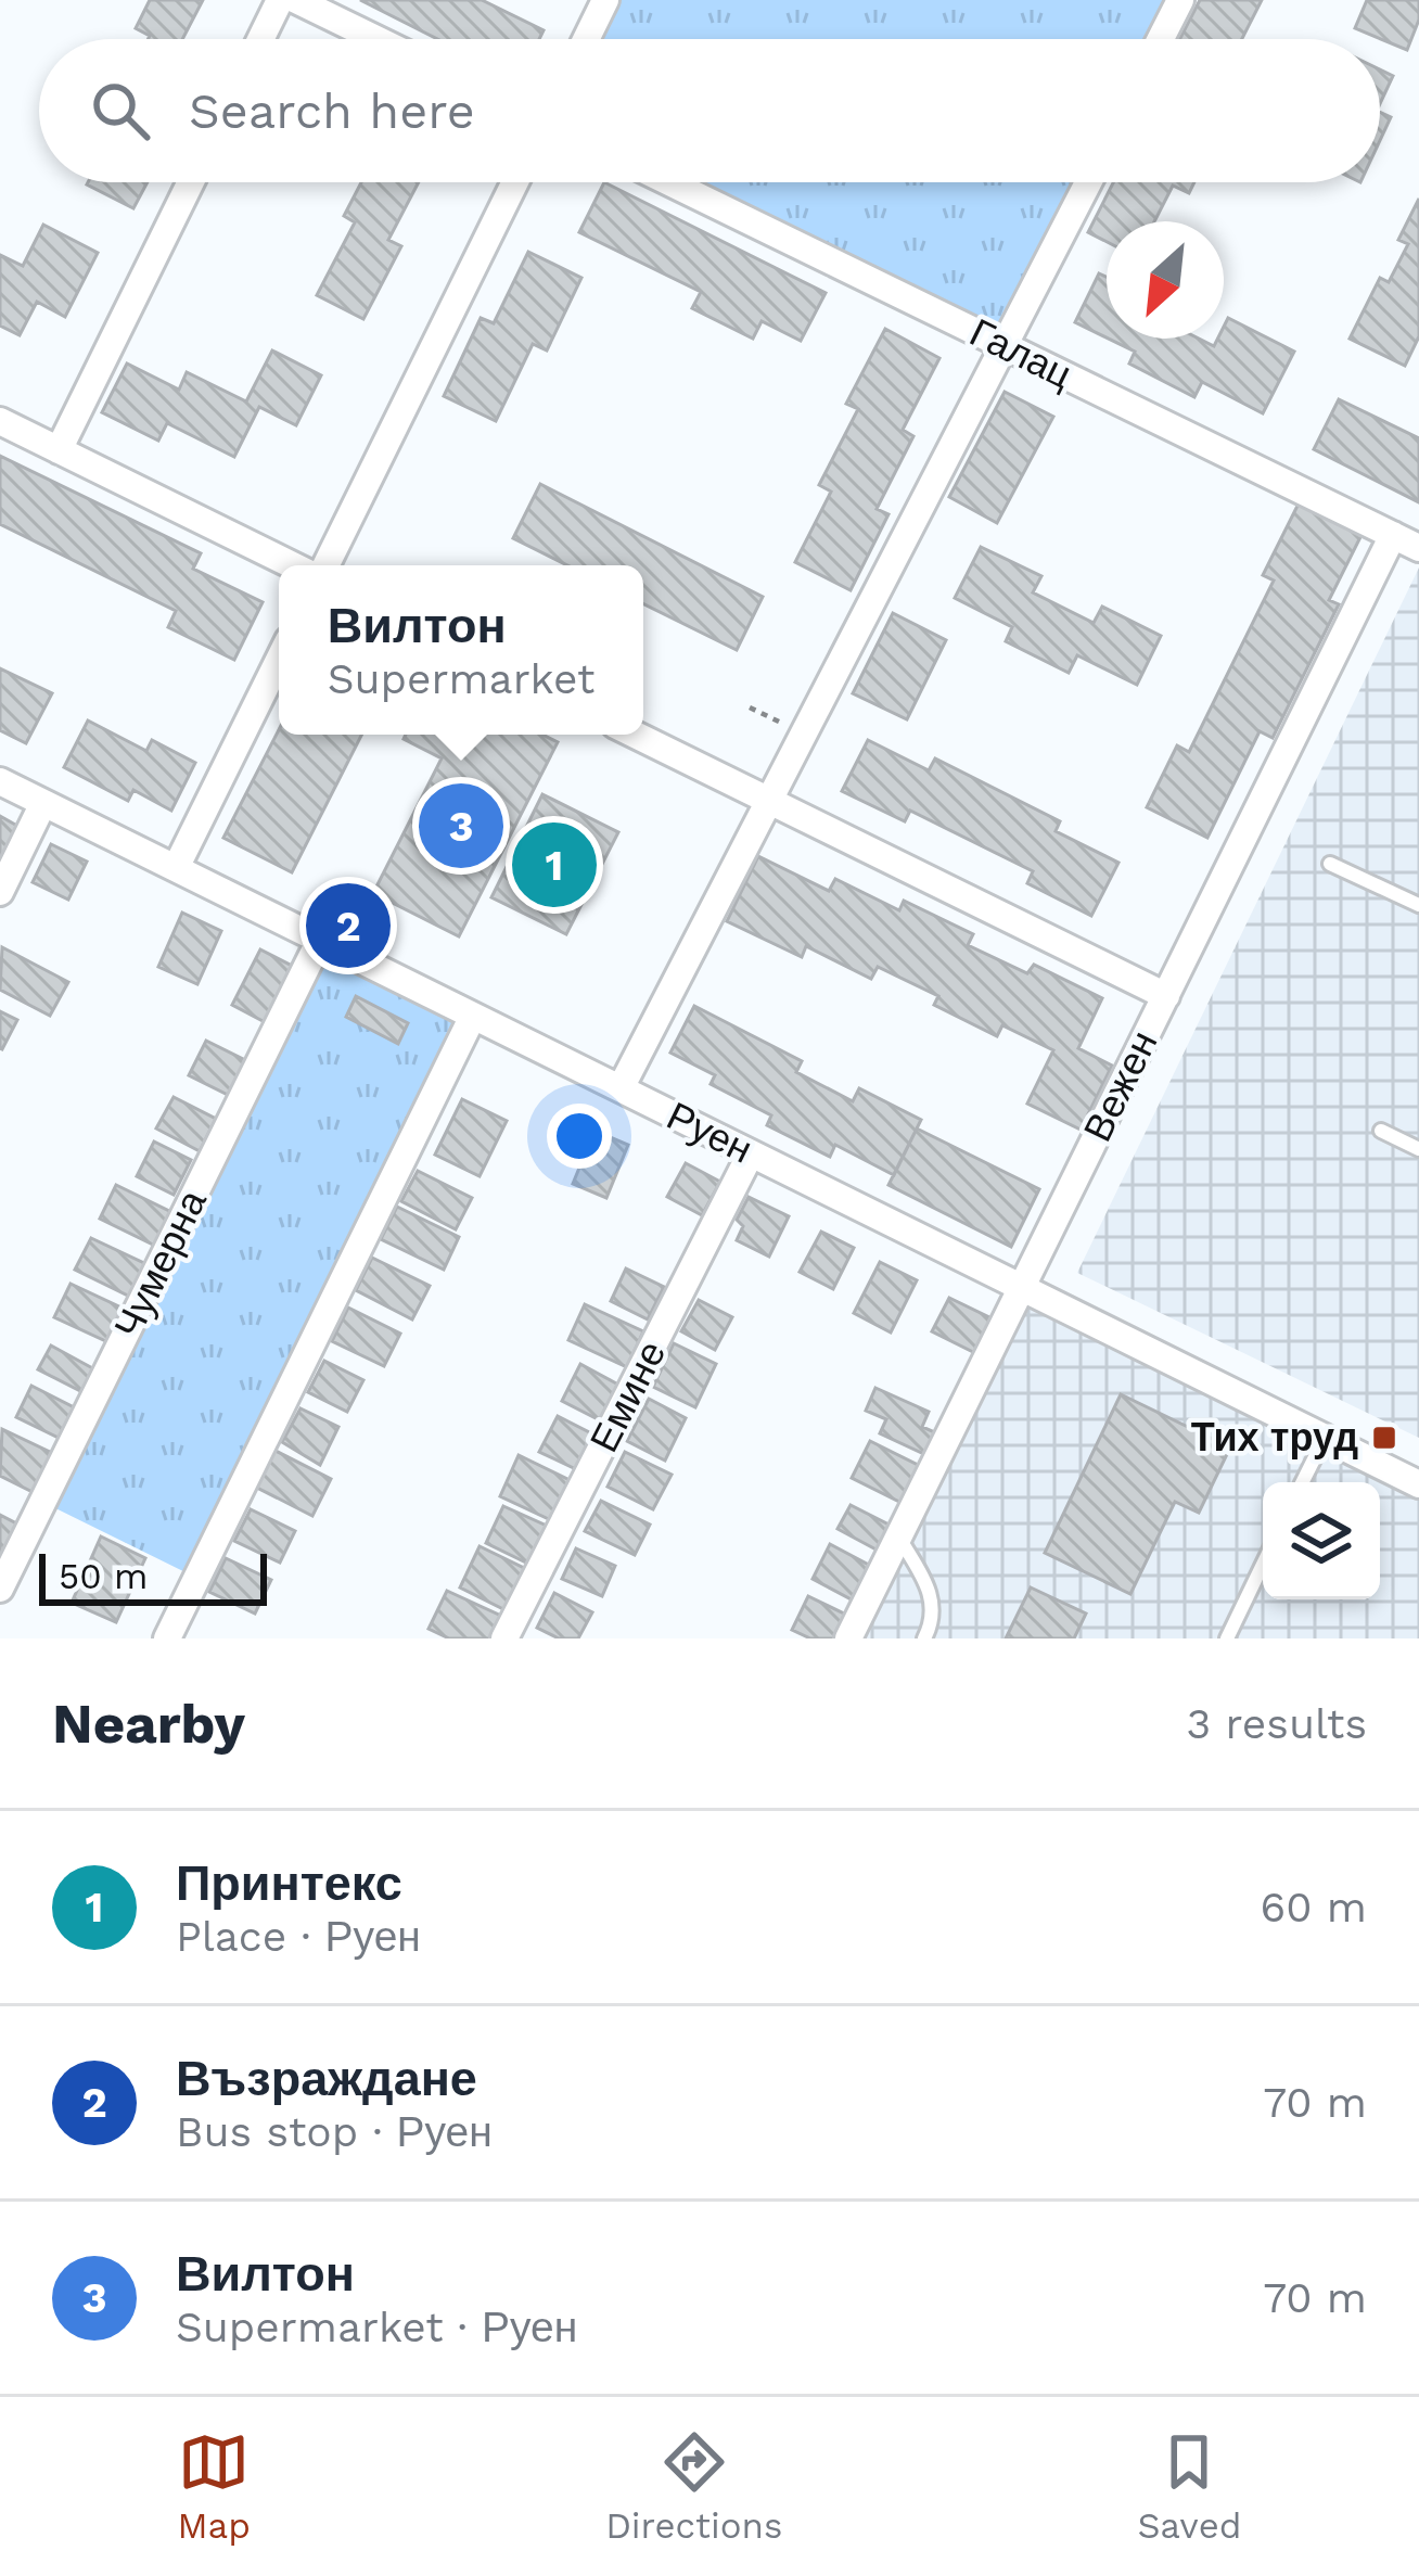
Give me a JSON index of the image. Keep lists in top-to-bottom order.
{
  "streets": {
    "street": [
      "Галац",
      "Вежен",
      "Руен",
      "Чумерна",
      "Емине"
    ]
  },
  "crossings": [
    ["Галац", "Вежен"],
    ["Вежен", "Руен"],
    ["Руен", "Чумерна"],
    ["Руен", "Емине"]
  ],
  "places": {
    "transit": ["Тих труд"]
  },
  "scale_bar": "50 m",
  "north": "bottom left",
  "page": {
    "search": "Search here",
    "popup": ["Вилтон", "Supermarket"],
    "pins": ["3", "1", "2"],
    "scale": "50 m",
    "heading": ["Nearby", "3 results"],
    "list": [
      {
        "mark": "1",
        "name": "Принтекс",
        "note": "Place · Руен",
        "value": "60 m"
      },
      {
        "mark": "2",
        "name": "Възраждане",
        "note": "Bus stop · Руен",
        "value": "70 m"
      },
      {
        "mark": "3",
        "name": "Вилтон",
        "note": "Supermarket · Руен",
        "value": "70 m"
      }
    ],
    "nav": ["Map", "Directions", "Saved"]
  }
}
